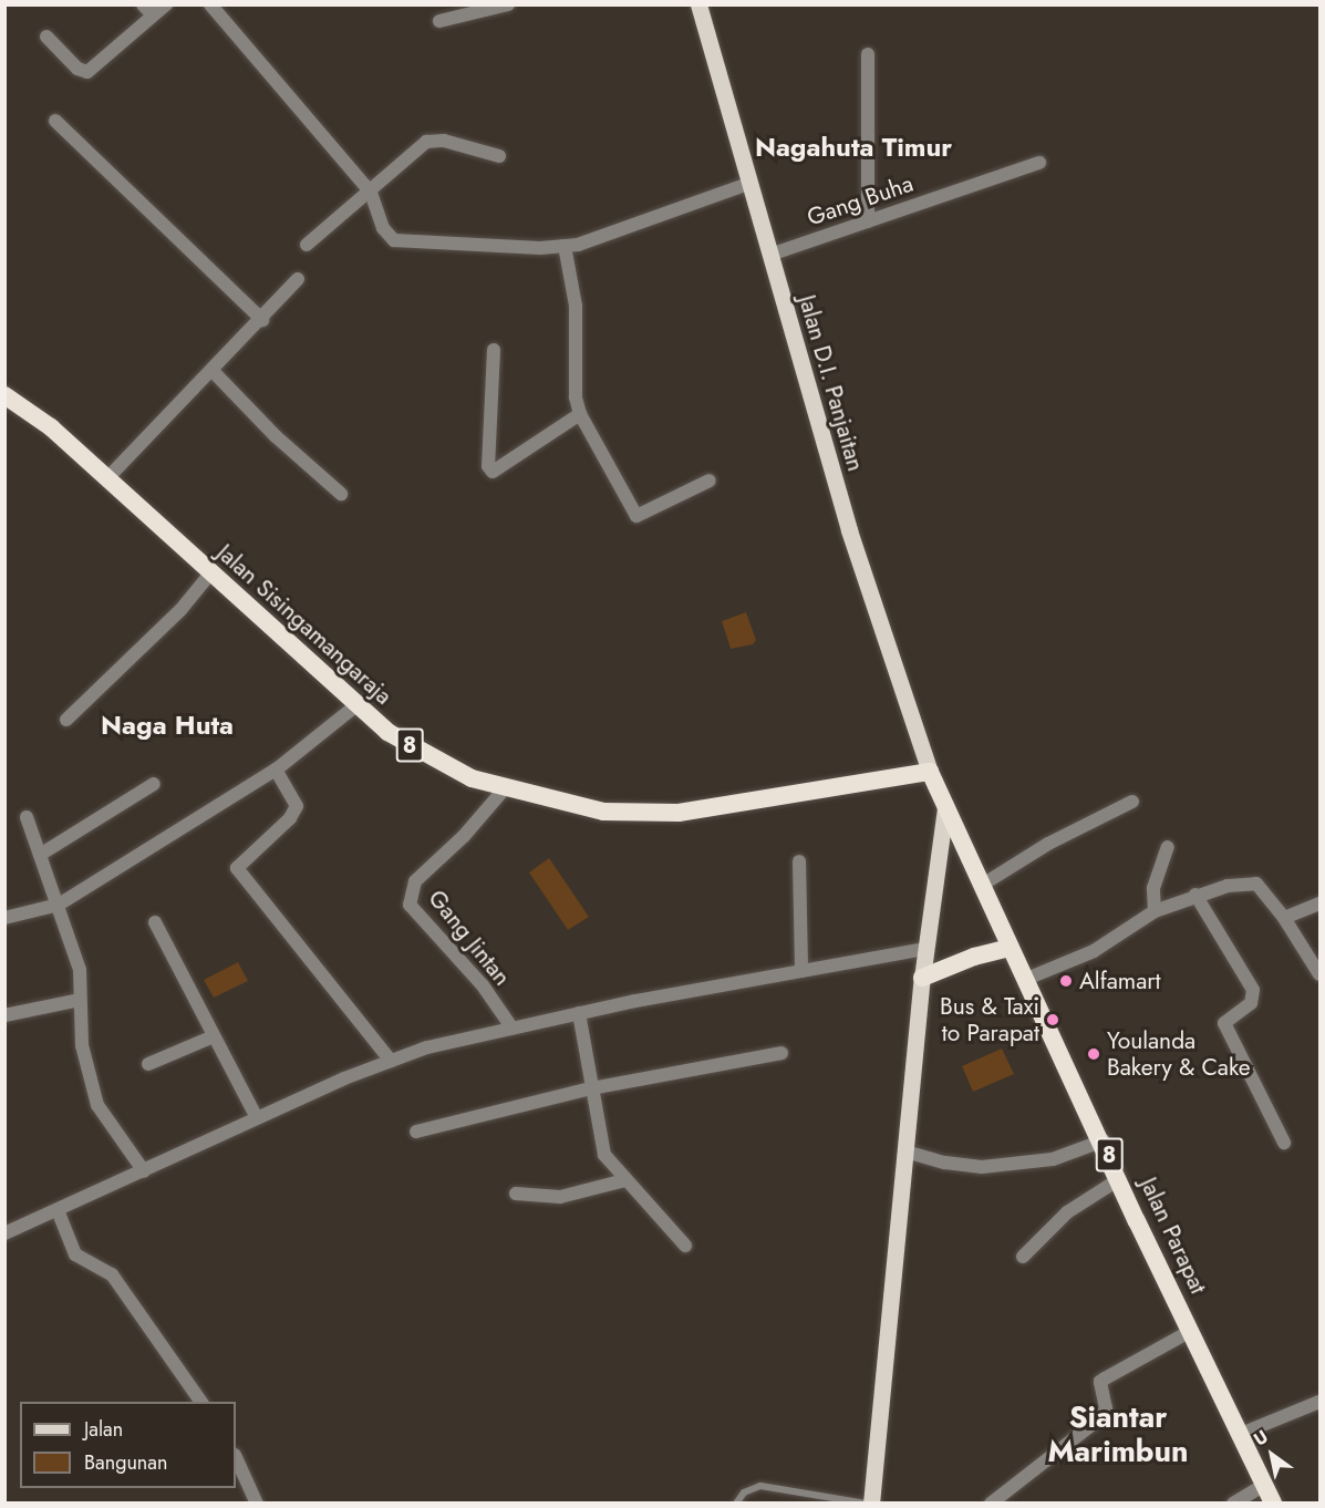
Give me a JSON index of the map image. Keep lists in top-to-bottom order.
{
  "streets": {
    "highway": ["Jalan Sisingamangaraja", "8", "Jalan Parapat"],
    "main road": ["Jalan D.I. Panjaitan"],
    "street": ["Gang Buha", "Gang Jintan"]
  },
  "crossings": [
    ["Gang Buha", "Jalan D.I. Panjaitan"],
    ["Jalan D.I. Panjaitan", "Jalan Sisingamangaraja"],
    ["Jalan D.I. Panjaitan", "Jalan Parapat"],
    ["Jalan Sisingamangaraja", "Gang Jintan"],
    ["Jalan Sisingamangaraja", "Jalan Parapat"]
  ],
  "districts": ["Nagahuta Timur", "Naga Huta", "Siantar Marimbun"],
  "places": ["Alfamart", "Bus & Taxi to Parapat", "Youlanda Bakery & Cake"],
  "legend": ["Jalan", "Bangunan"],
  "north": "top left"
}
